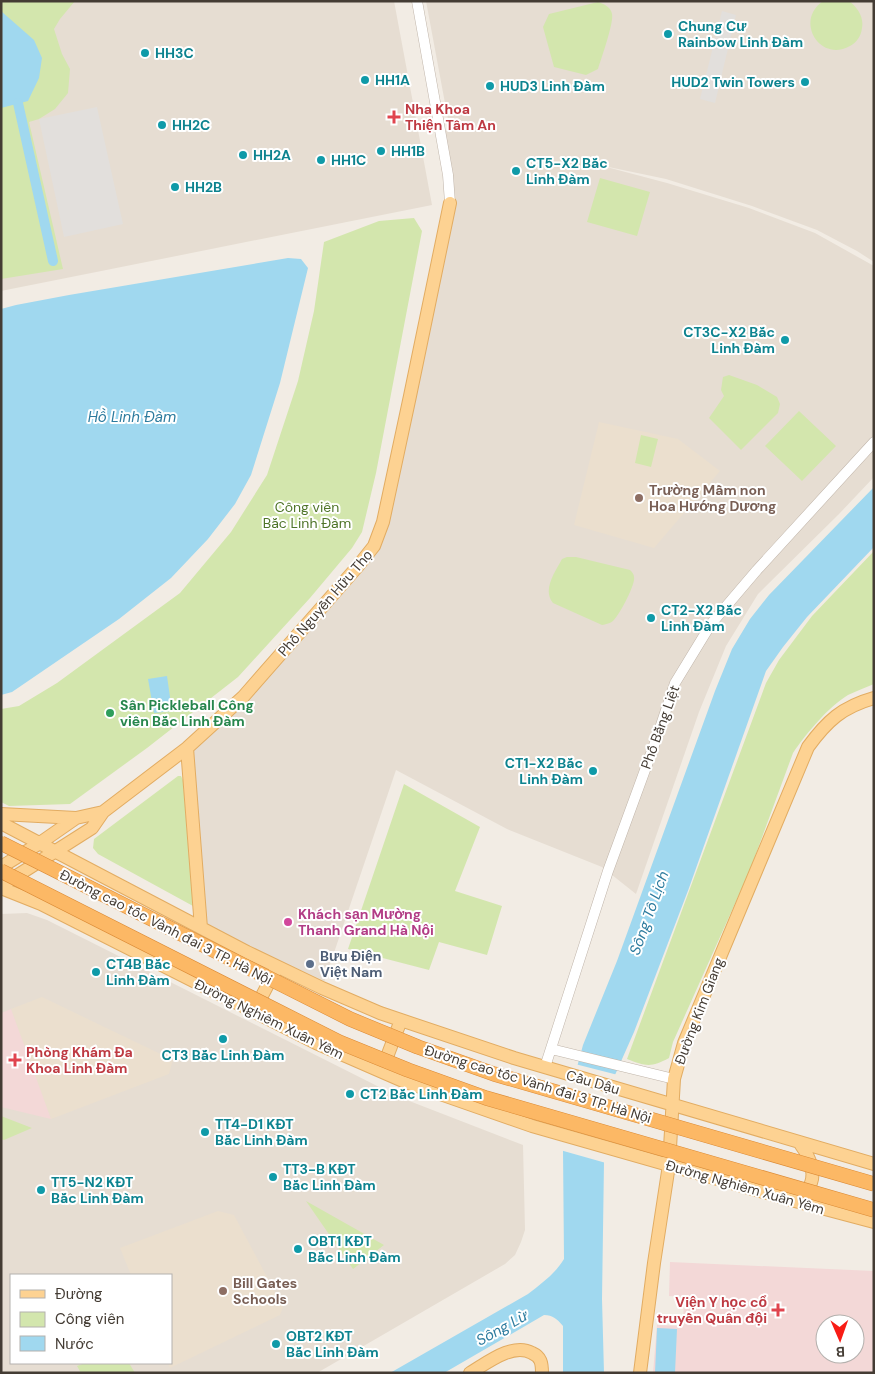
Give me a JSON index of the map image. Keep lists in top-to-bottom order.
{
  "streets": {
    "highway": ["Đường cao tốc Vành đai 3 TP. Hà Nội"],
    "main road": [
      "Phố Nguyễn Hữu Thọ",
      "Đường Kim Giang",
      "Đường Nghiêm Xuân Yêm",
      "Cầu Dậu"
    ],
    "street": ["Phố Bằng Liệt"]
  },
  "crossings": [
    ["Phố Nguyễn Hữu Thọ", "Đường cao tốc Vành đai 3 TP. Hà Nội"],
    ["Phố Nguyễn Hữu Thọ", "Đường Nghiêm Xuân Yêm"],
    ["Phố Bằng Liệt", "Cầu Dậu"],
    ["Đường Kim Giang", "Đường Nghiêm Xuân Yêm"],
    ["Đường Kim Giang", "Cầu Dậu"]
  ],
  "water": ["Hồ Linh Đàm", "Sông Tô Lịch", "Sông Lừ"],
  "parks": ["Công viên Bắc Linh Đàm"],
  "places": {
    "other": [
      "Chung Cư Rainbow Linh Đàm",
      "HH3C",
      "HH1A",
      "HUD2 Twin Towers",
      "HUD3 Linh Đàm",
      "HH2C",
      "HH1B",
      "HH2A",
      "HH1C",
      "CT5-X2 Bắc Linh Đàm",
      "HH2B",
      "CT3C-X2 Bắc Linh Đàm",
      "Trường Mầm non Hoa Hướng Dương",
      "CT2-X2 Bắc Linh Đàm",
      "Sân Pickleball Công viên Bắc Linh Đàm",
      "CT1-X2 Bắc Linh Đàm",
      "Khách sạn Mường Thanh Grand Hà Nội",
      "Bưu Điện Việt Nam",
      "CT4B Bắc Linh Đàm",
      "CT3 Bắc Linh Đàm",
      "CT2 Bắc Linh Đàm",
      "TT4-D1 KĐT Bắc Linh Đàm",
      "TT3-B KĐT Bắc Linh Đàm",
      "TT5-N2 KĐT Bắc Linh Đàm",
      "OBT1 KĐT Bắc Linh Đàm",
      "Bill Gates Schools",
      "OBT2 KĐT Bắc Linh Đàm"
    ],
    "health": ["Nha Khoa Thiện Tâm An", "Phòng Khám Đa Khoa Linh Đàm", "Viện Y học cổ truyền Quân đội"]
  },
  "legend": ["Đường", "Công viên", "Nước"],
  "north": "bottom"
}
